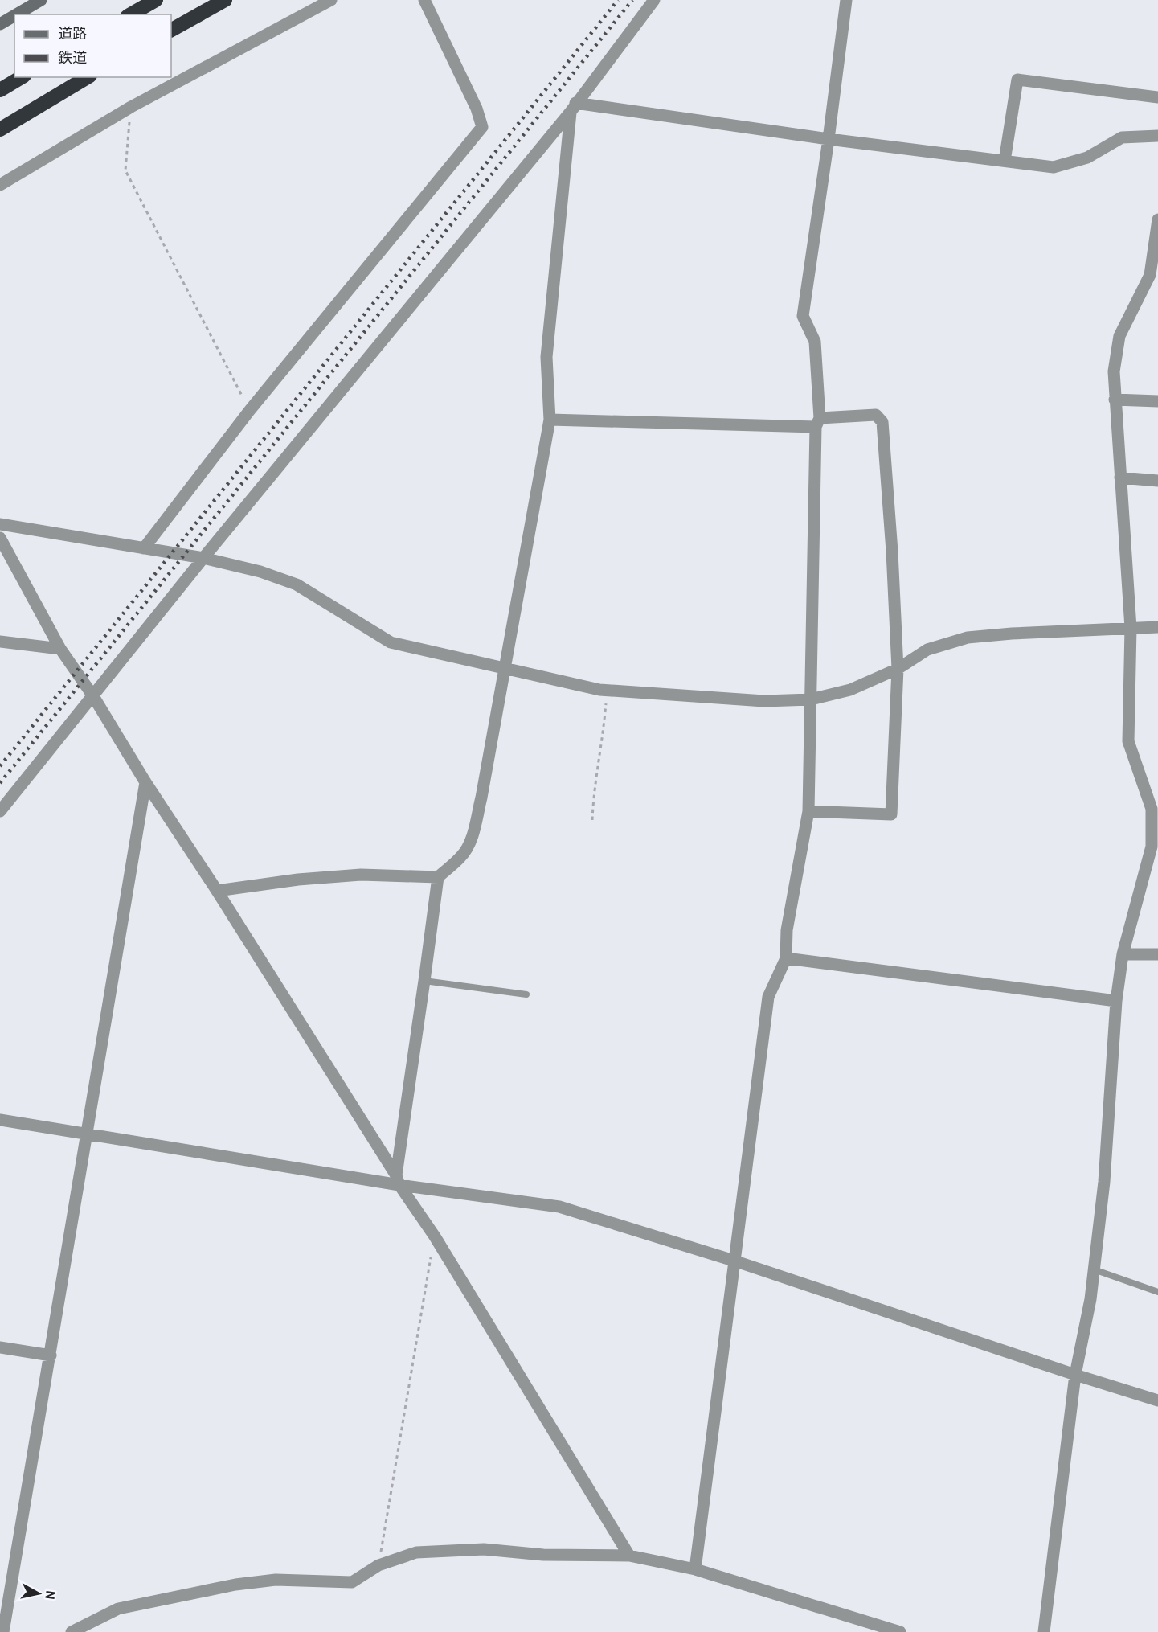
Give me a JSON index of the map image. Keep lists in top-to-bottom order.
{
  "legend": ["道路", "鉄道"],
  "north": "right"
}
